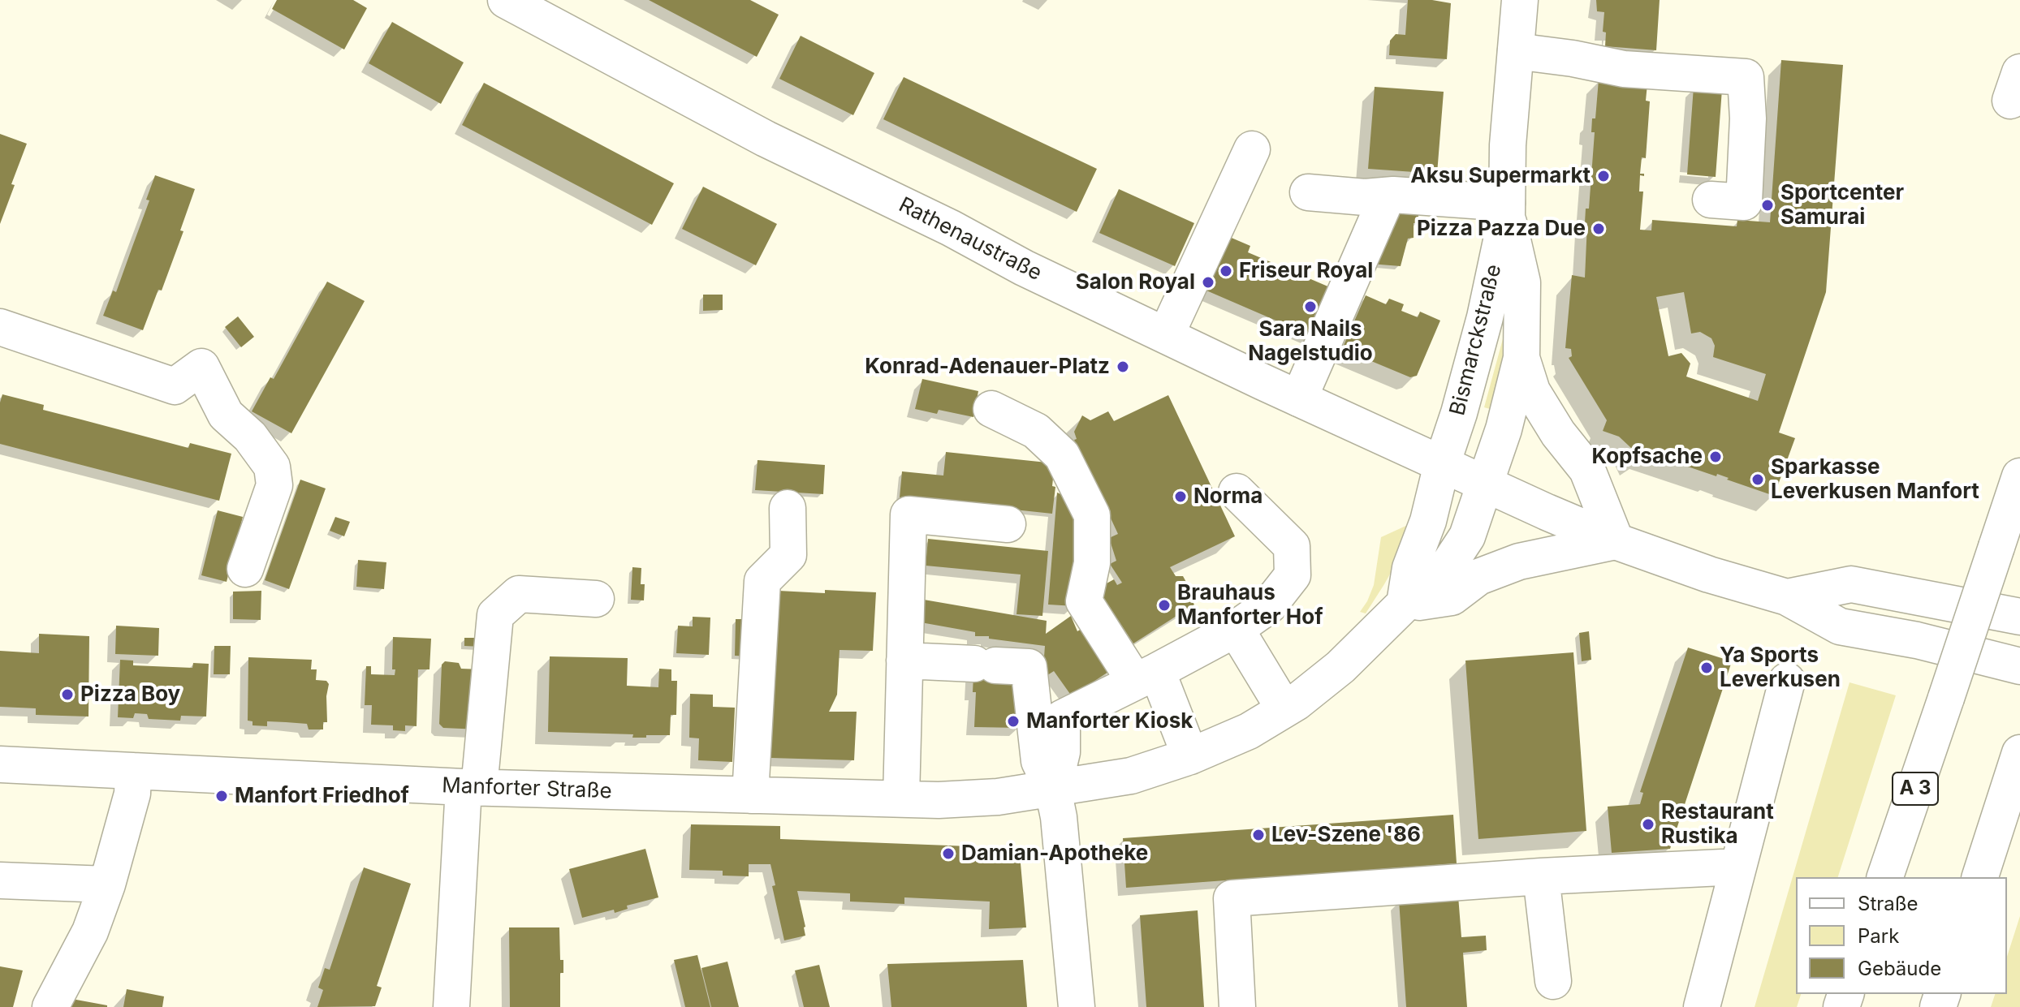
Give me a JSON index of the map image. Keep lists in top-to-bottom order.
{
  "streets": {
    "main road": [
      "Rathenaustraße",
      "Bismarckstraße",
      "Manforter Straße",
      "A 3"
    ]
  },
  "crossings": [
    ["Rathenaustraße", "Bismarckstraße"]
  ],
  "places": [
    "Aksu Supermarkt",
    "Sportcenter Samurai",
    "Pizza Pazza Due",
    "Friseur Royal",
    "Salon Royal",
    "Sara Nails Nagelstudio",
    "Konrad-Adenauer-Platz",
    "Kopfsache",
    "Sparkasse Leverkusen Manfort",
    "Norma",
    "Brauhaus Manforter Hof",
    "Ya Sports Leverkusen",
    "Pizza Boy",
    "Manforter Kiosk",
    "Manfort Friedhof",
    "Restaurant Rustika",
    "Lev-Szene '86",
    "Damian-Apotheke"
  ],
  "legend": ["Straße", "Park", "Gebäude"]
}
